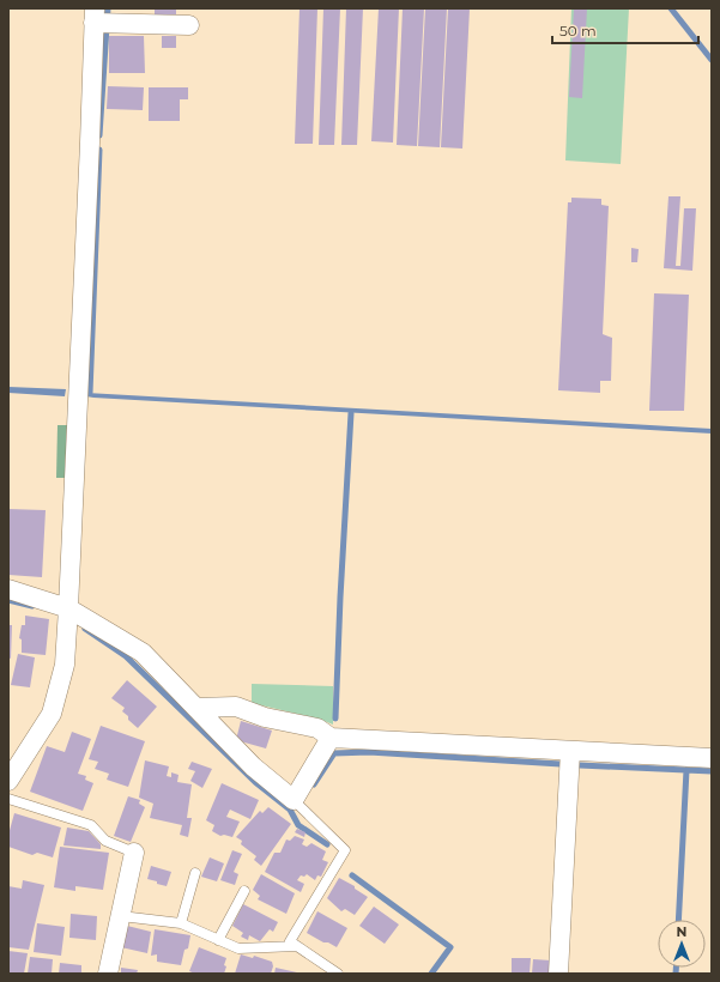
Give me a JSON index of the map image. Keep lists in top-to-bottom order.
{
  "scale_bar": "50 m",
  "north": "top"
}
